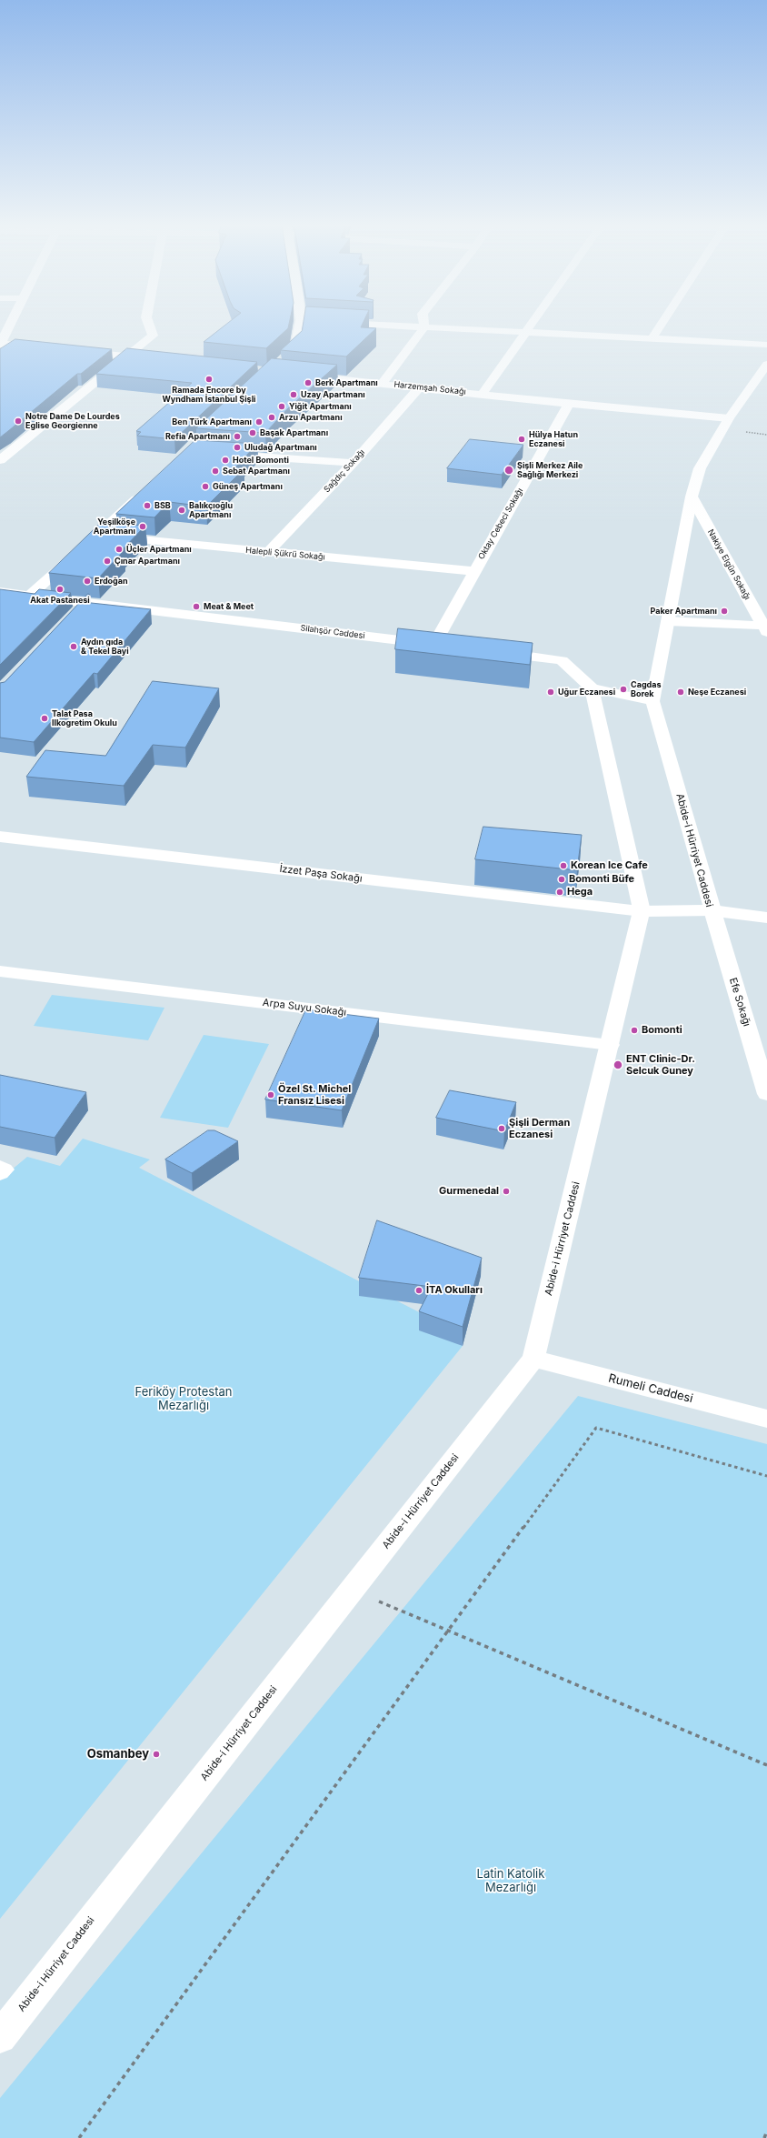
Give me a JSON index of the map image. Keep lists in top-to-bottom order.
{
  "streets": {
    "street": [
      "Harzemşah Sokağı",
      "Sağdıç Sokağı",
      "Oktay Cebeci Sokağı",
      "Halepli Şükrü Sokağı",
      "Nakiye Elgün Sokağı",
      "Silahşör Caddesi",
      "Abide-i Hürriyet Caddesi",
      "İzzet Paşa Sokağı",
      "Efe Sokağı",
      "Arpa Suyu Sokağı",
      "Rumeli Caddesi"
    ]
  },
  "crossings": [
    ["Harzemşah Sokağı", "Sağdıç Sokağı"],
    ["Harzemşah Sokağı", "Oktay Cebeci Sokağı"],
    ["Harzemşah Sokağı", "Abide-i Hürriyet Caddesi"],
    ["Sağdıç Sokağı", "Halepli Şükrü Sokağı"],
    ["Oktay Cebeci Sokağı", "Halepli Şükrü Sokağı"],
    ["Oktay Cebeci Sokağı", "Silahşör Caddesi"],
    ["Nakiye Elgün Sokağı", "Abide-i Hürriyet Caddesi"],
    ["Abide-i Hürriyet Caddesi", "İzzet Paşa Sokağı"],
    ["Abide-i Hürriyet Caddesi", "Efe Sokağı"],
    ["Abide-i Hürriyet Caddesi", "Arpa Suyu Sokağı"],
    ["Abide-i Hürriyet Caddesi", "Rumeli Caddesi"]
  ],
  "parks": ["Feriköy Protestan Mezarlığı", "Latin Katolik Mezarlığı"],
  "places": [
    "Ramada Encore by Wyndham İstanbul Şişli",
    "Berk Apartmanı",
    "Uzay Apartmanı",
    "Yiğit Apartmanı",
    "Arzu Apartmanı",
    "Notre Dame De Lourdes Eglise Georgienne",
    "Ben Türk Apartmanı",
    "Başak Apartmanı",
    "Refia Apartmanı",
    "Hülya Hatun Eczanesi",
    "Uludağ Apartmanı",
    "Hotel Bomonti",
    "Şişli Merkez Aile Sağlığı Merkezi",
    "Sebat Apartmanı",
    "Güneş Apartmanı",
    "BSB",
    "Balıkçıoğlu Apartmanı",
    "Yeşilköşe Apartmanı",
    "Üçler Apartmanı",
    "Çınar Apartmanı",
    "Erdoğan",
    "Akat Pastanesi",
    "Meat & Meet",
    "Paker Apartmanı",
    "Aydın gıda & Tekel Bayi",
    "Cagdas Borek",
    "Uğur Eczanesi",
    "Neşe Eczanesi",
    "Talat Pasa Ilkogretim Okulu",
    "Korean Ice Cafe",
    "Bomonti Büfe",
    "Hega",
    "Bomonti",
    "ENT Clinic-Dr. Selcuk Guney",
    "Özel St. Michel Fransız Lisesi",
    "Şişli Derman Eczanesi",
    "Gurmenedal",
    "İTA Okulları",
    "Osmanbey"
  ]
}
